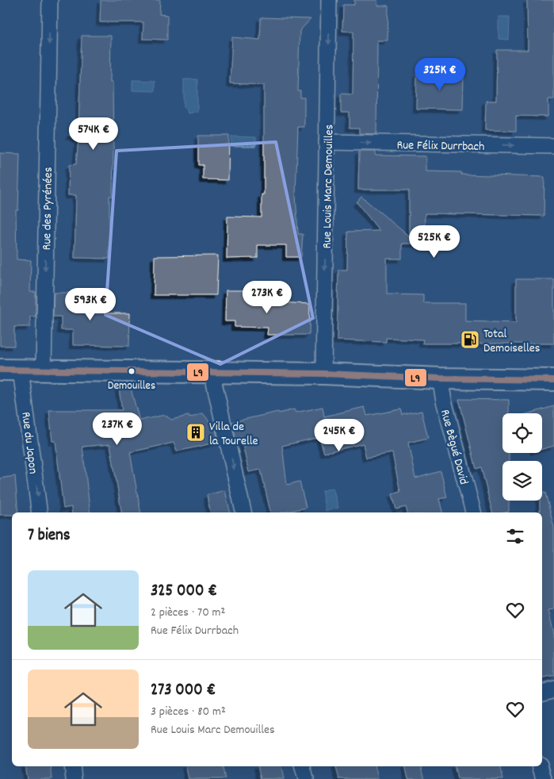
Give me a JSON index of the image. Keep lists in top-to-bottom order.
{
  "streets": {
    "street": [
      "Rue Félix Durrbach",
      "Rue Louis Marc Demouilles",
      "Rue des Pyrénées",
      "Rue du Japon",
      "Rue Bègué David"
    ]
  },
  "crossings": [
    ["Rue Félix Durrbach", "Rue Louis Marc Demouilles"]
  ],
  "one_way": [
    "Rue Félix Durrbach",
    "Rue Louis Marc Demouilles",
    "Rue des Pyrénées",
    "Rue du Japon"
  ],
  "places": {
    "fuel station": ["Total Demoiselles"],
    "other": ["Demouilles"],
    "building": ["Villa de la Tourelle"]
  },
  "lines": ["transit line L9"],
  "page": {
    "price": [
      "325K €",
      "574K €",
      "525K €",
      "273K €",
      "593K €",
      "237K €",
      "245K €"
    ],
    "heading": "7 biens",
    "list": [
      {
        "name": "325 000 €",
        "note": "2 pièces · 70 m² · Rue Félix Durrbach"
      },
      {
        "name": "273 000 €",
        "note": "3 pièces · 80 m² · Rue Louis Marc Demouilles"
      }
    ]
  }
}
